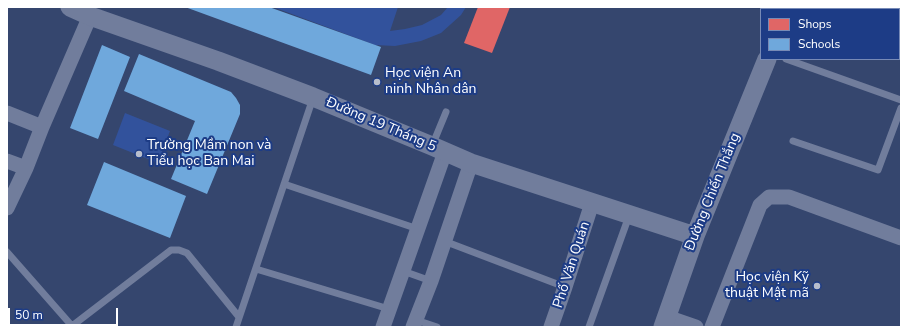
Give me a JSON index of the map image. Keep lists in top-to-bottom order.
{
  "streets": {
    "street": ["Đường 19 Tháng 5", "Đường Chiến Thắng", "Phố Văn Quán"]
  },
  "crossings": [
    ["Đường 19 Tháng 5", "Đường Chiến Thắng"],
    ["Đường 19 Tháng 5", "Phố Văn Quán"]
  ],
  "places": ["Học viện An ninh Nhân dân", "Trường Mầm non và Tiểu học Ban Mai", "Học viện Kỹ thuật Mật mã"],
  "legend": ["Shops", "Schools"],
  "scale_bar": "50 m"
}
